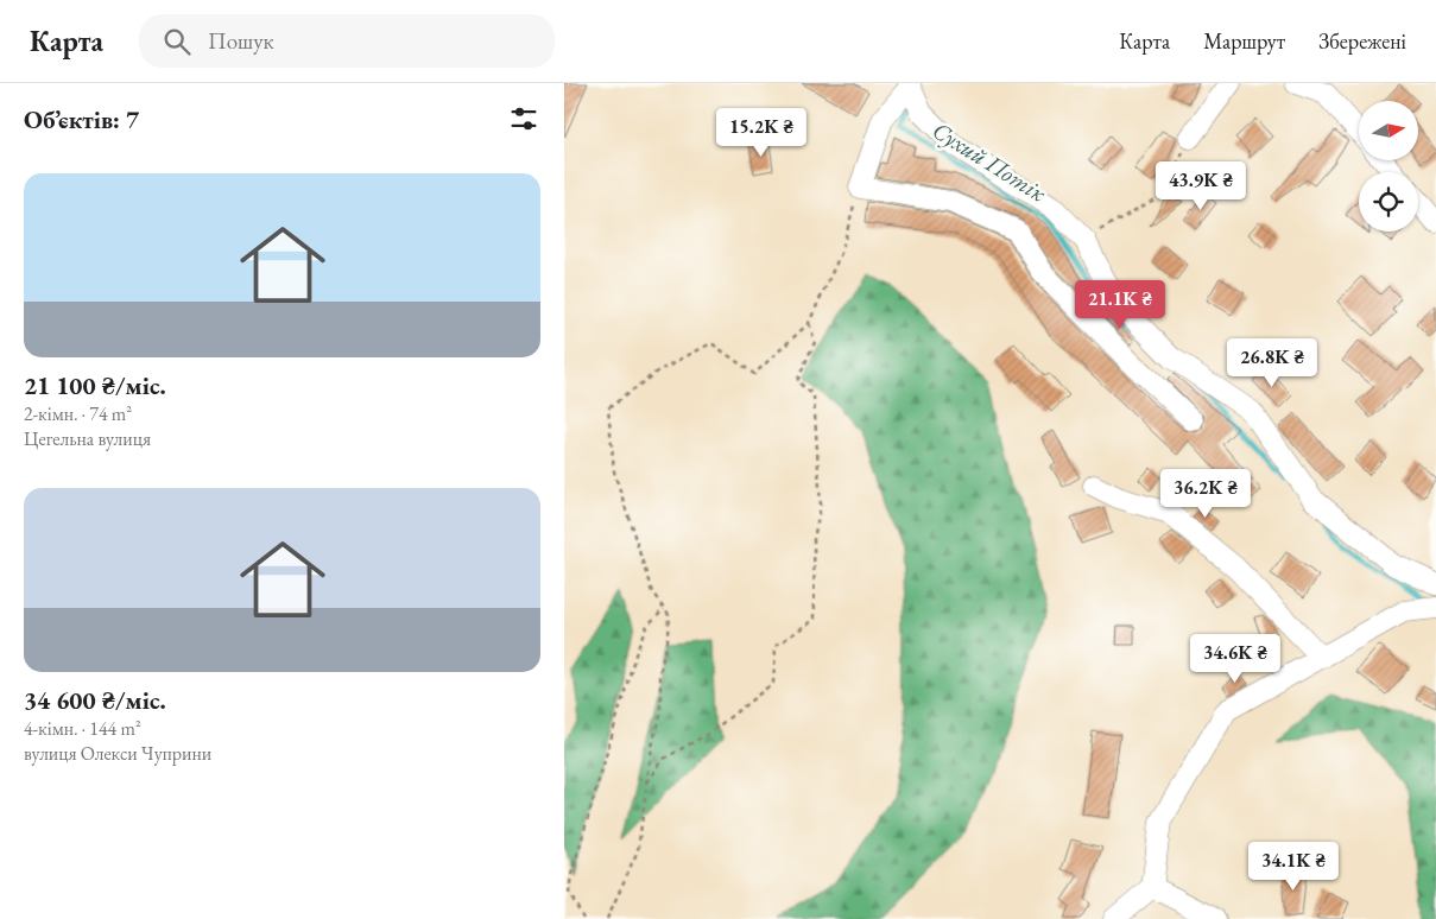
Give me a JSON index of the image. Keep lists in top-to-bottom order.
{
  "water": ["Сухий Потік"],
  "north": "right",
  "page": {
    "header": "Карта",
    "search": "Пошук",
    "nav": ["Карта", "Маршрут", "Збережені"],
    "heading": "Об’єктів: 7",
    "price": [
      "15.2K ₴",
      "43.9K ₴",
      "21.1K ₴",
      "26.8K ₴",
      "36.2K ₴",
      "34.6K ₴",
      "34.1K ₴"
    ],
    "list": [
      {
        "name": "21 100 ₴/міс.",
        "note": "2-кімн. · 74 m² · Цегельна вулиця"
      },
      {
        "name": "34 600 ₴/міс.",
        "note": "4-кімн. · 144 m² · вулиця Олекси Чуприни"
      }
    ]
  }
}
